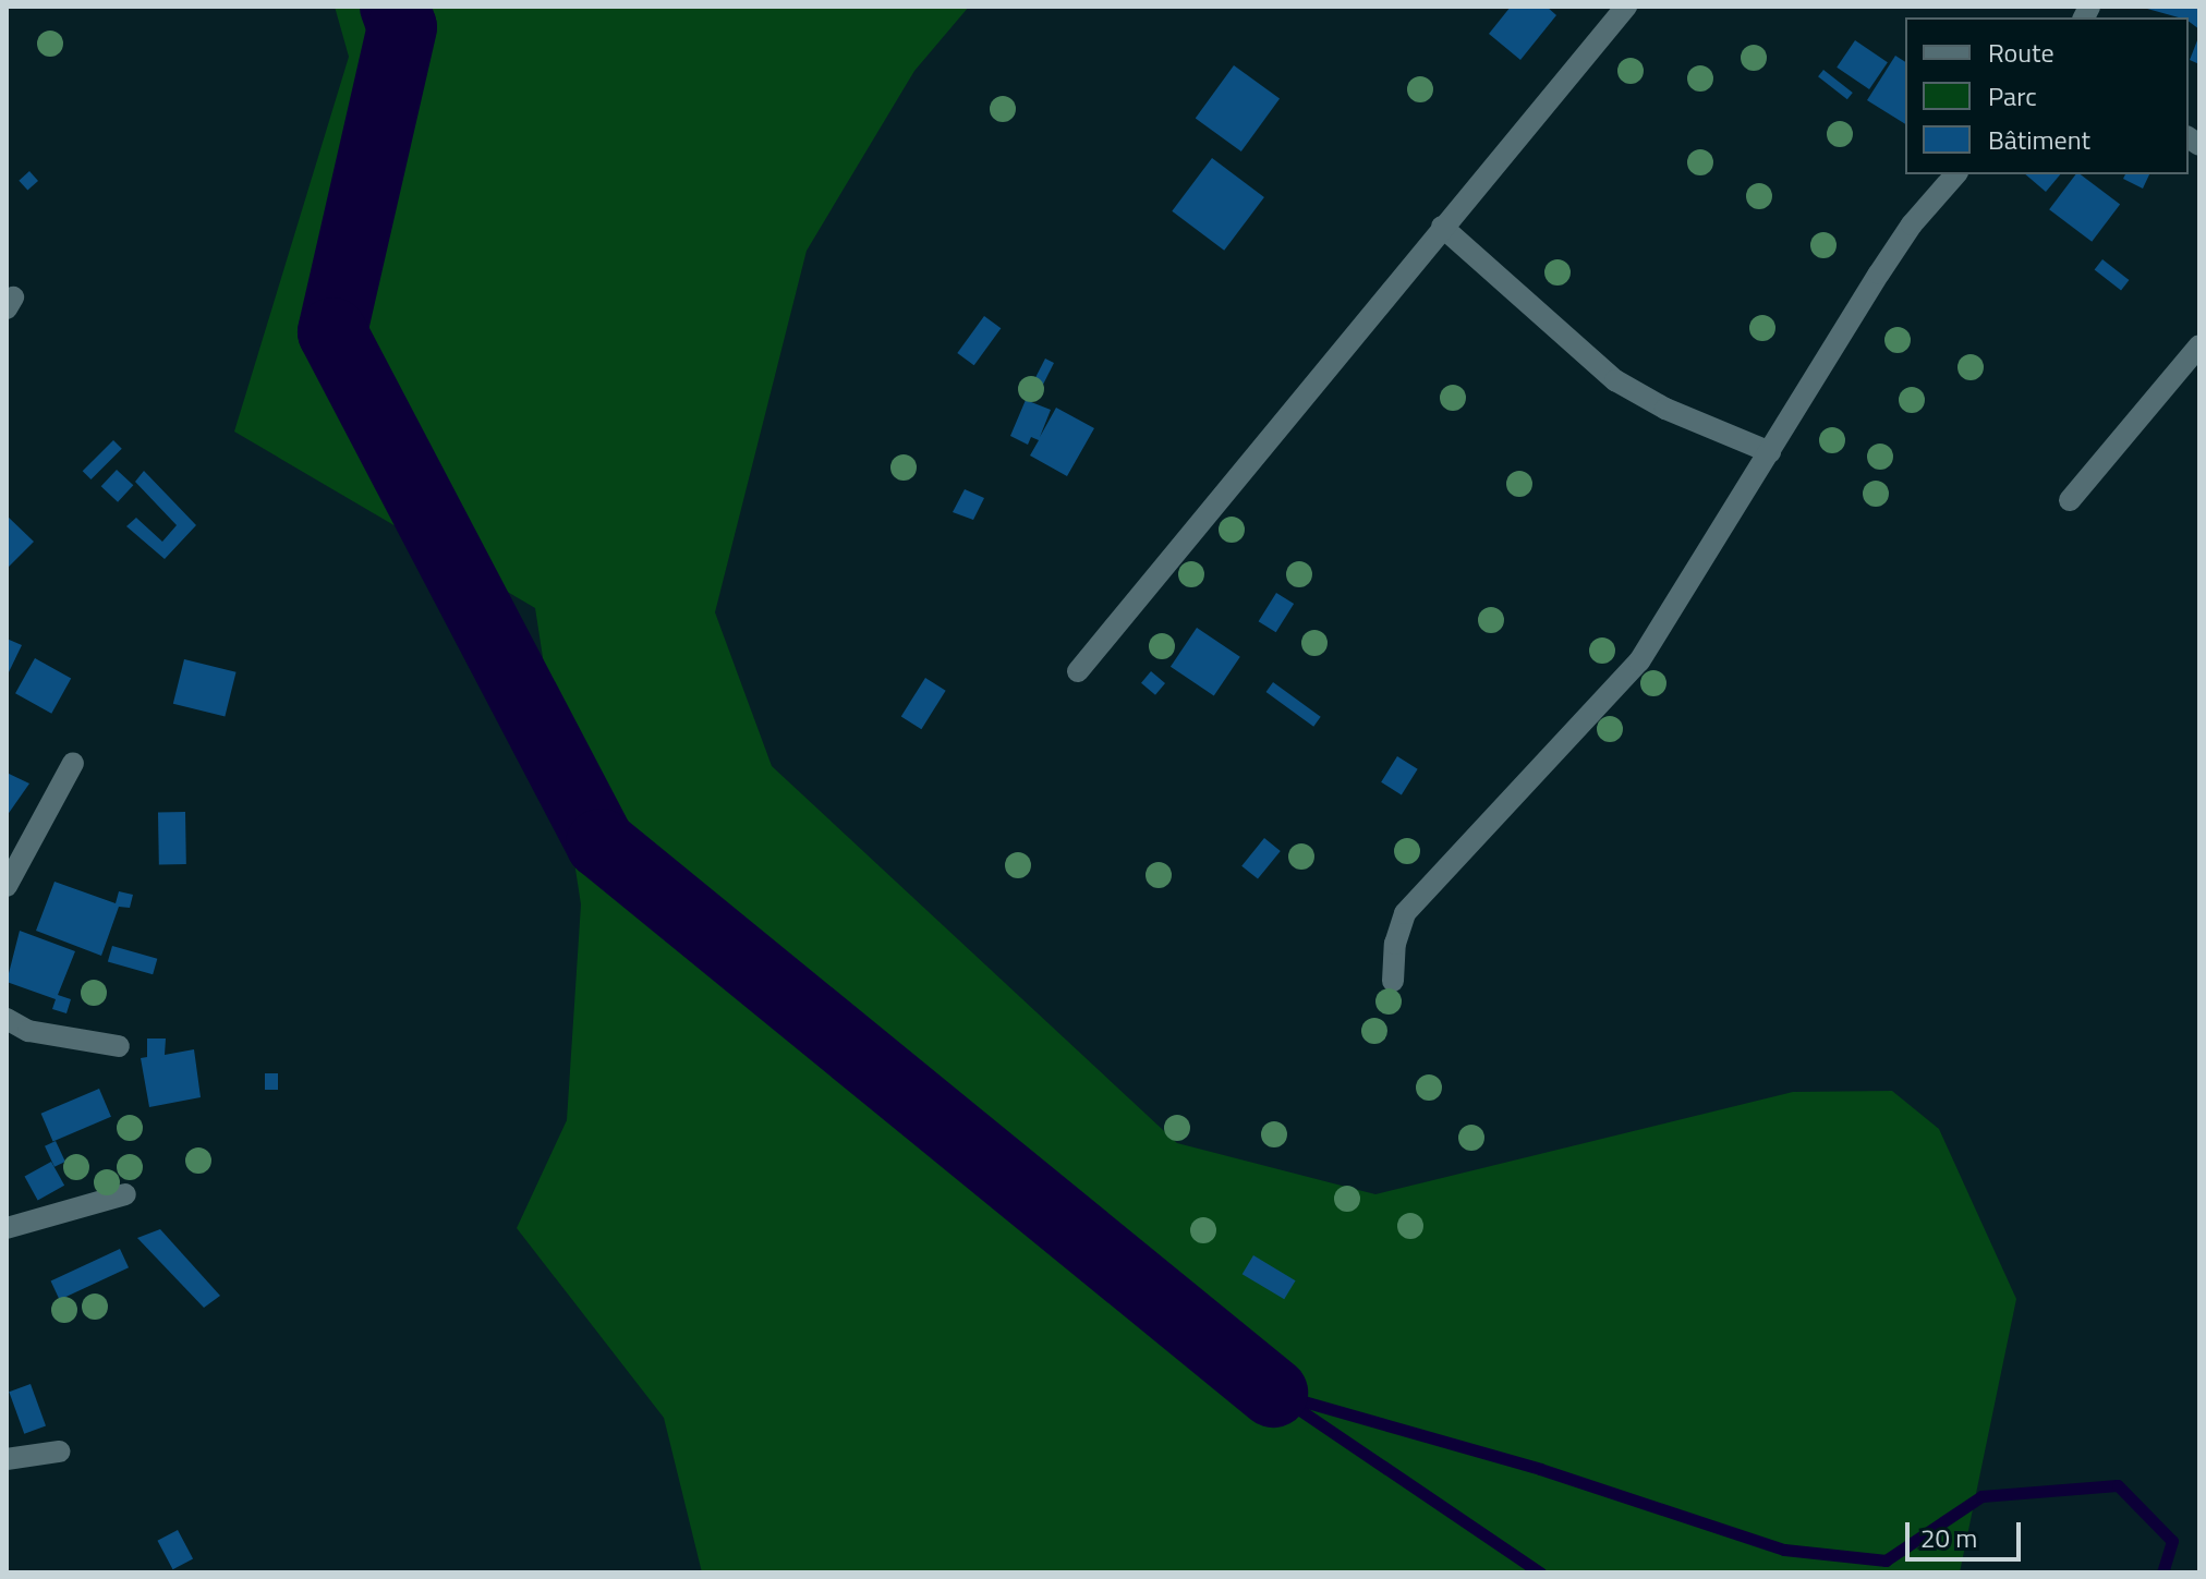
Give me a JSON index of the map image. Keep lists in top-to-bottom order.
{
  "legend": ["Route", "Parc", "Bâtiment"],
  "scale_bar": "20 m"
}
